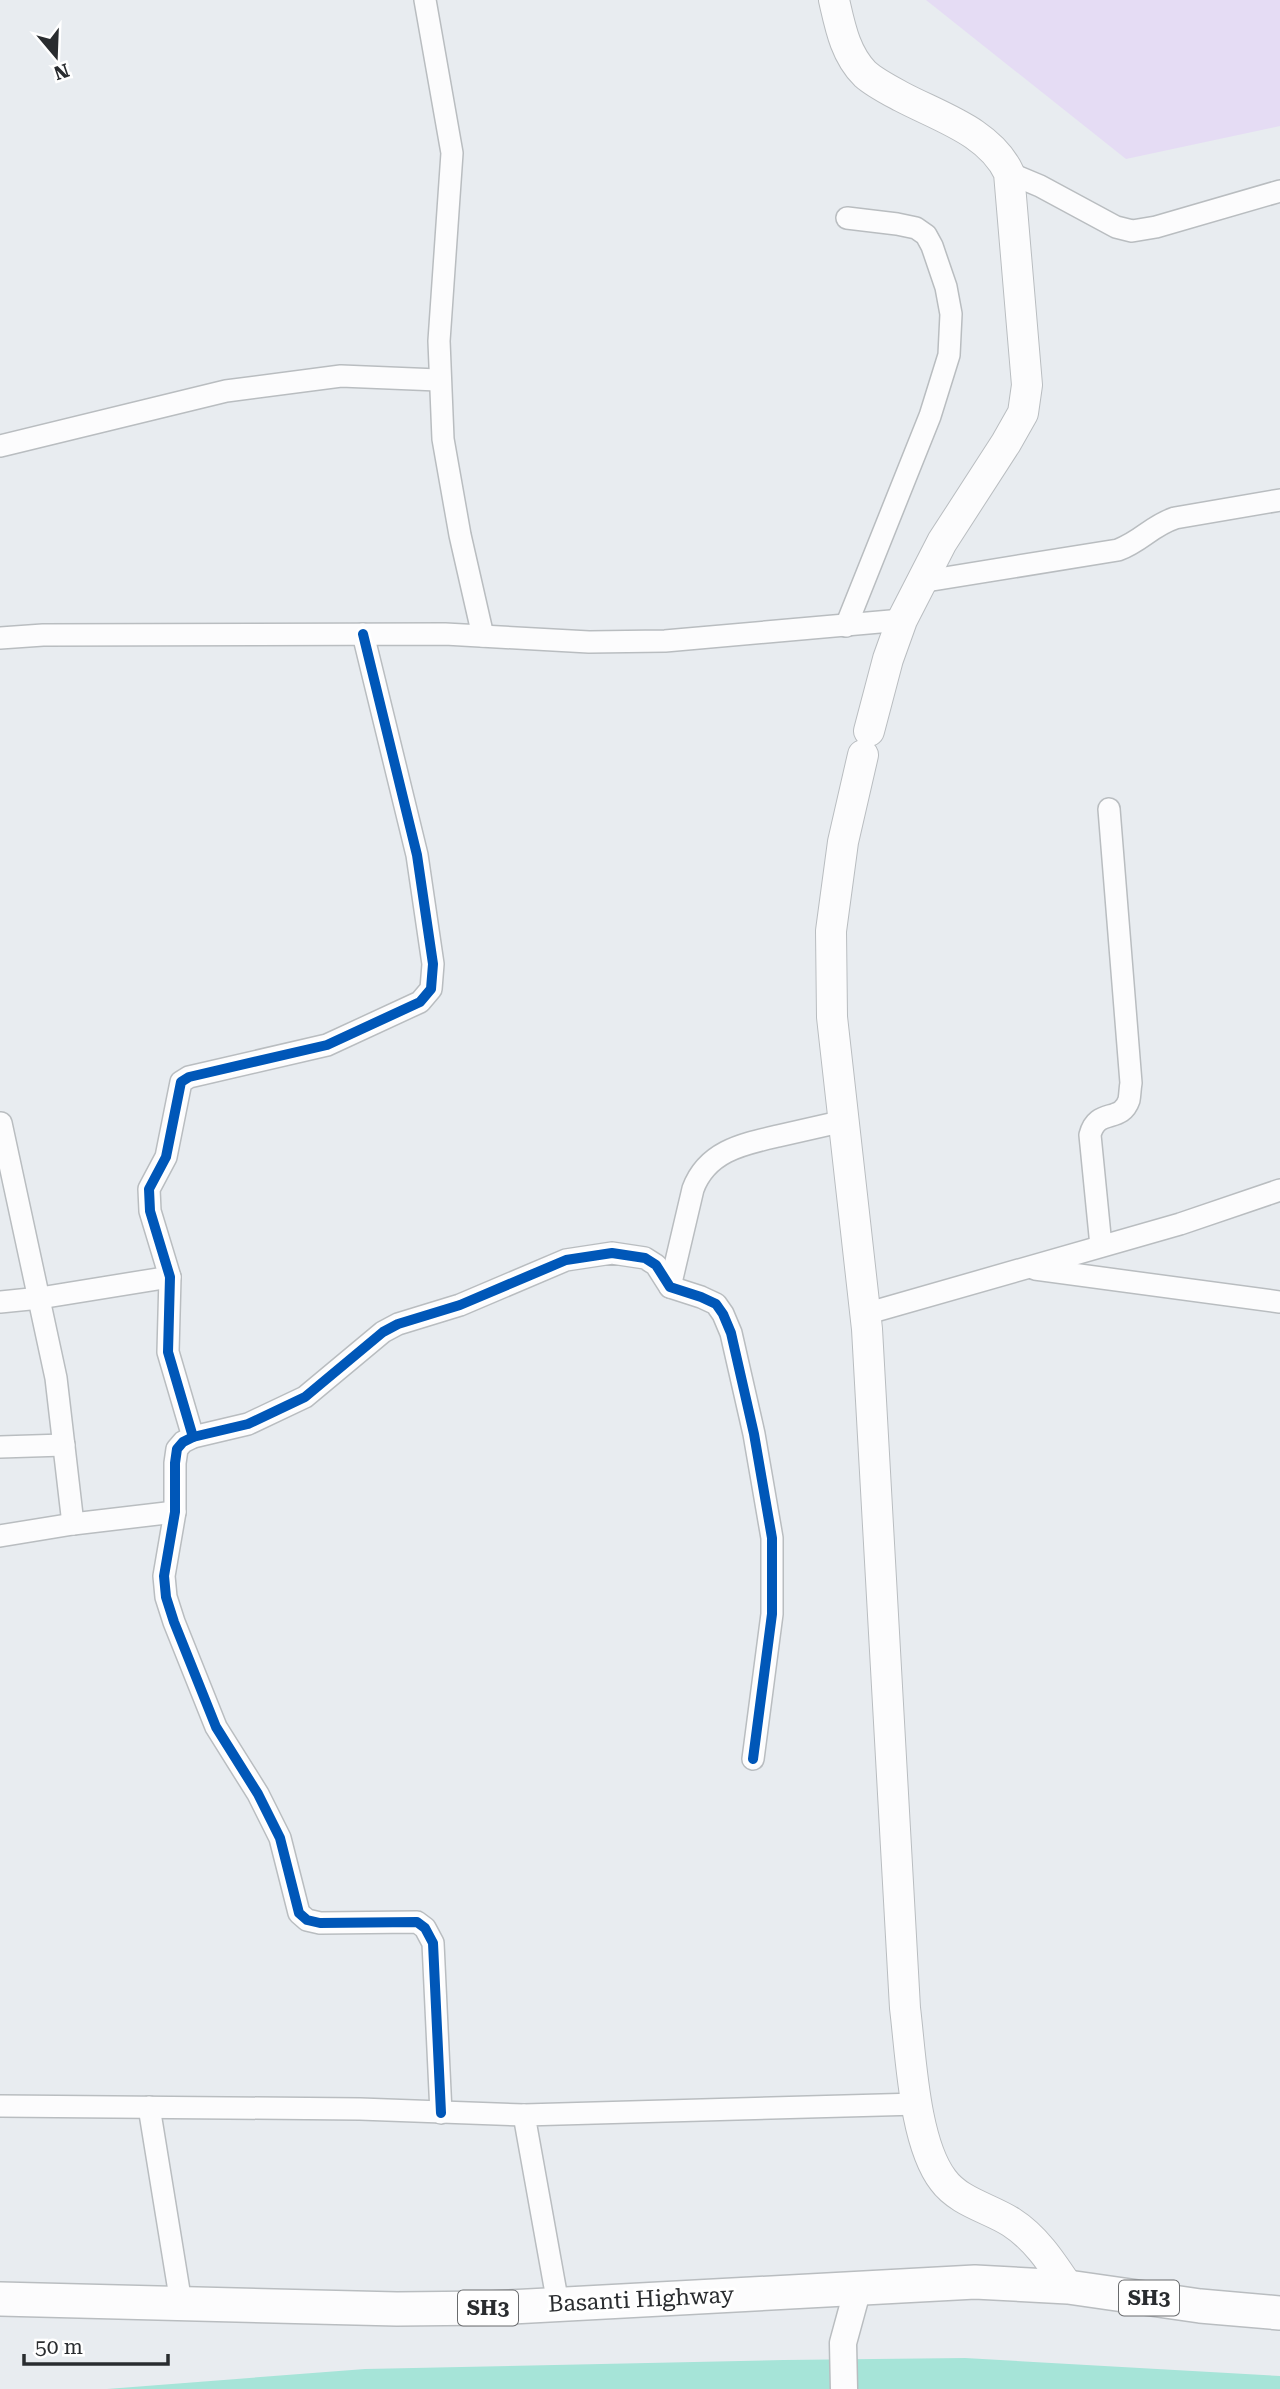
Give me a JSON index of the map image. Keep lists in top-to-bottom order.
{
  "streets": {
    "main road": ["SH3", "Basanti Highway"]
  },
  "scale_bar": "50 m",
  "north": "bottom"
}
